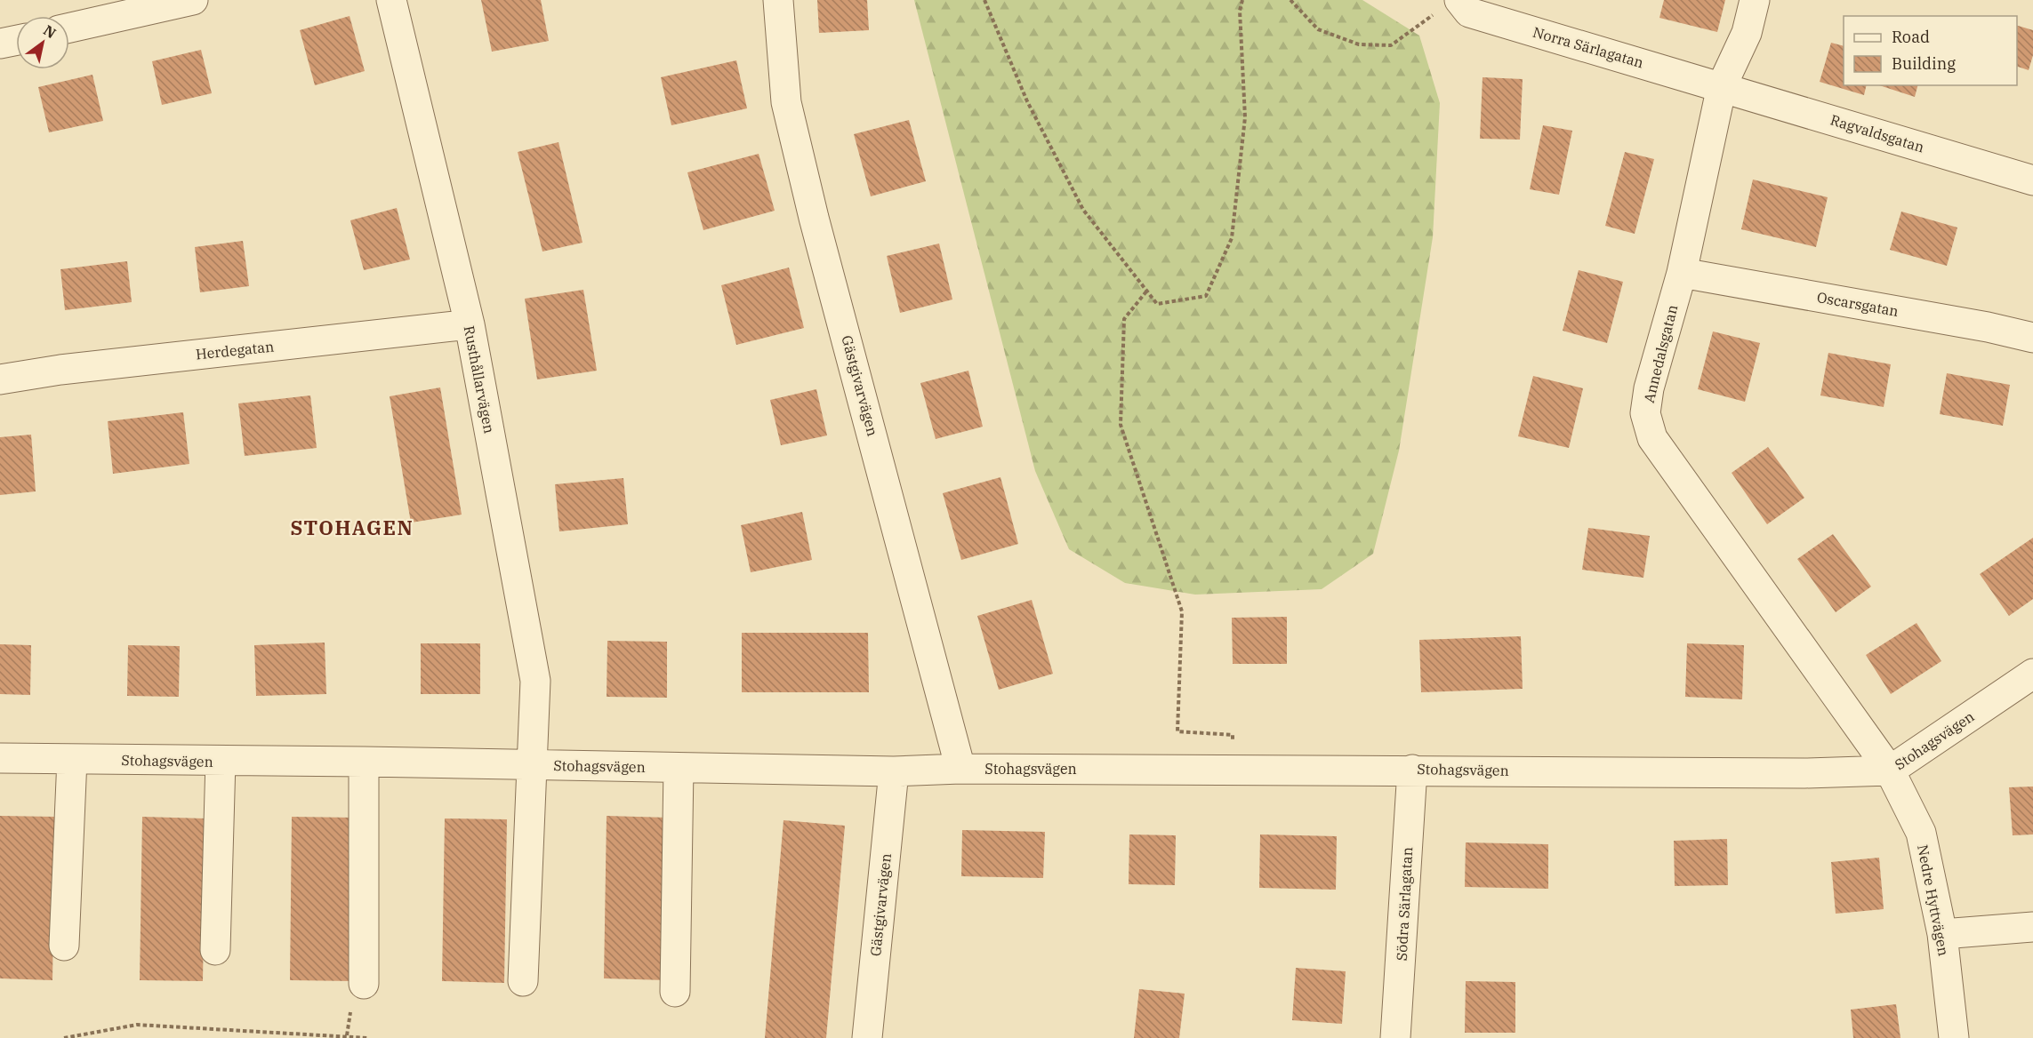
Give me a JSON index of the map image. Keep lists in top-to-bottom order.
{
  "streets": {
    "street": [
      "Norra Särlagatan",
      "Ragvaldsgatan",
      "Oscarsgatan",
      "Herdegatan",
      "Annedalsgatan",
      "Rusthållarvägen",
      "Gästgivarvägen",
      "Stohagsvägen",
      "Nedre Hyttvägen",
      "Södra Särlagatan"
    ]
  },
  "crossings": [
    ["Norra Särlagatan", "Ragvaldsgatan"],
    ["Norra Särlagatan", "Annedalsgatan"],
    ["Ragvaldsgatan", "Annedalsgatan"],
    ["Oscarsgatan", "Annedalsgatan"],
    ["Herdegatan", "Rusthållarvägen"],
    ["Annedalsgatan", "Stohagsvägen"],
    ["Annedalsgatan", "Nedre Hyttvägen"],
    ["Rusthållarvägen", "Stohagsvägen"],
    ["Gästgivarvägen", "Stohagsvägen"],
    ["Stohagsvägen", "Nedre Hyttvägen"],
    ["Stohagsvägen", "Södra Särlagatan"]
  ],
  "districts": ["STOHAGEN"],
  "legend": ["Road", "Building"],
  "north": "top right"
}
